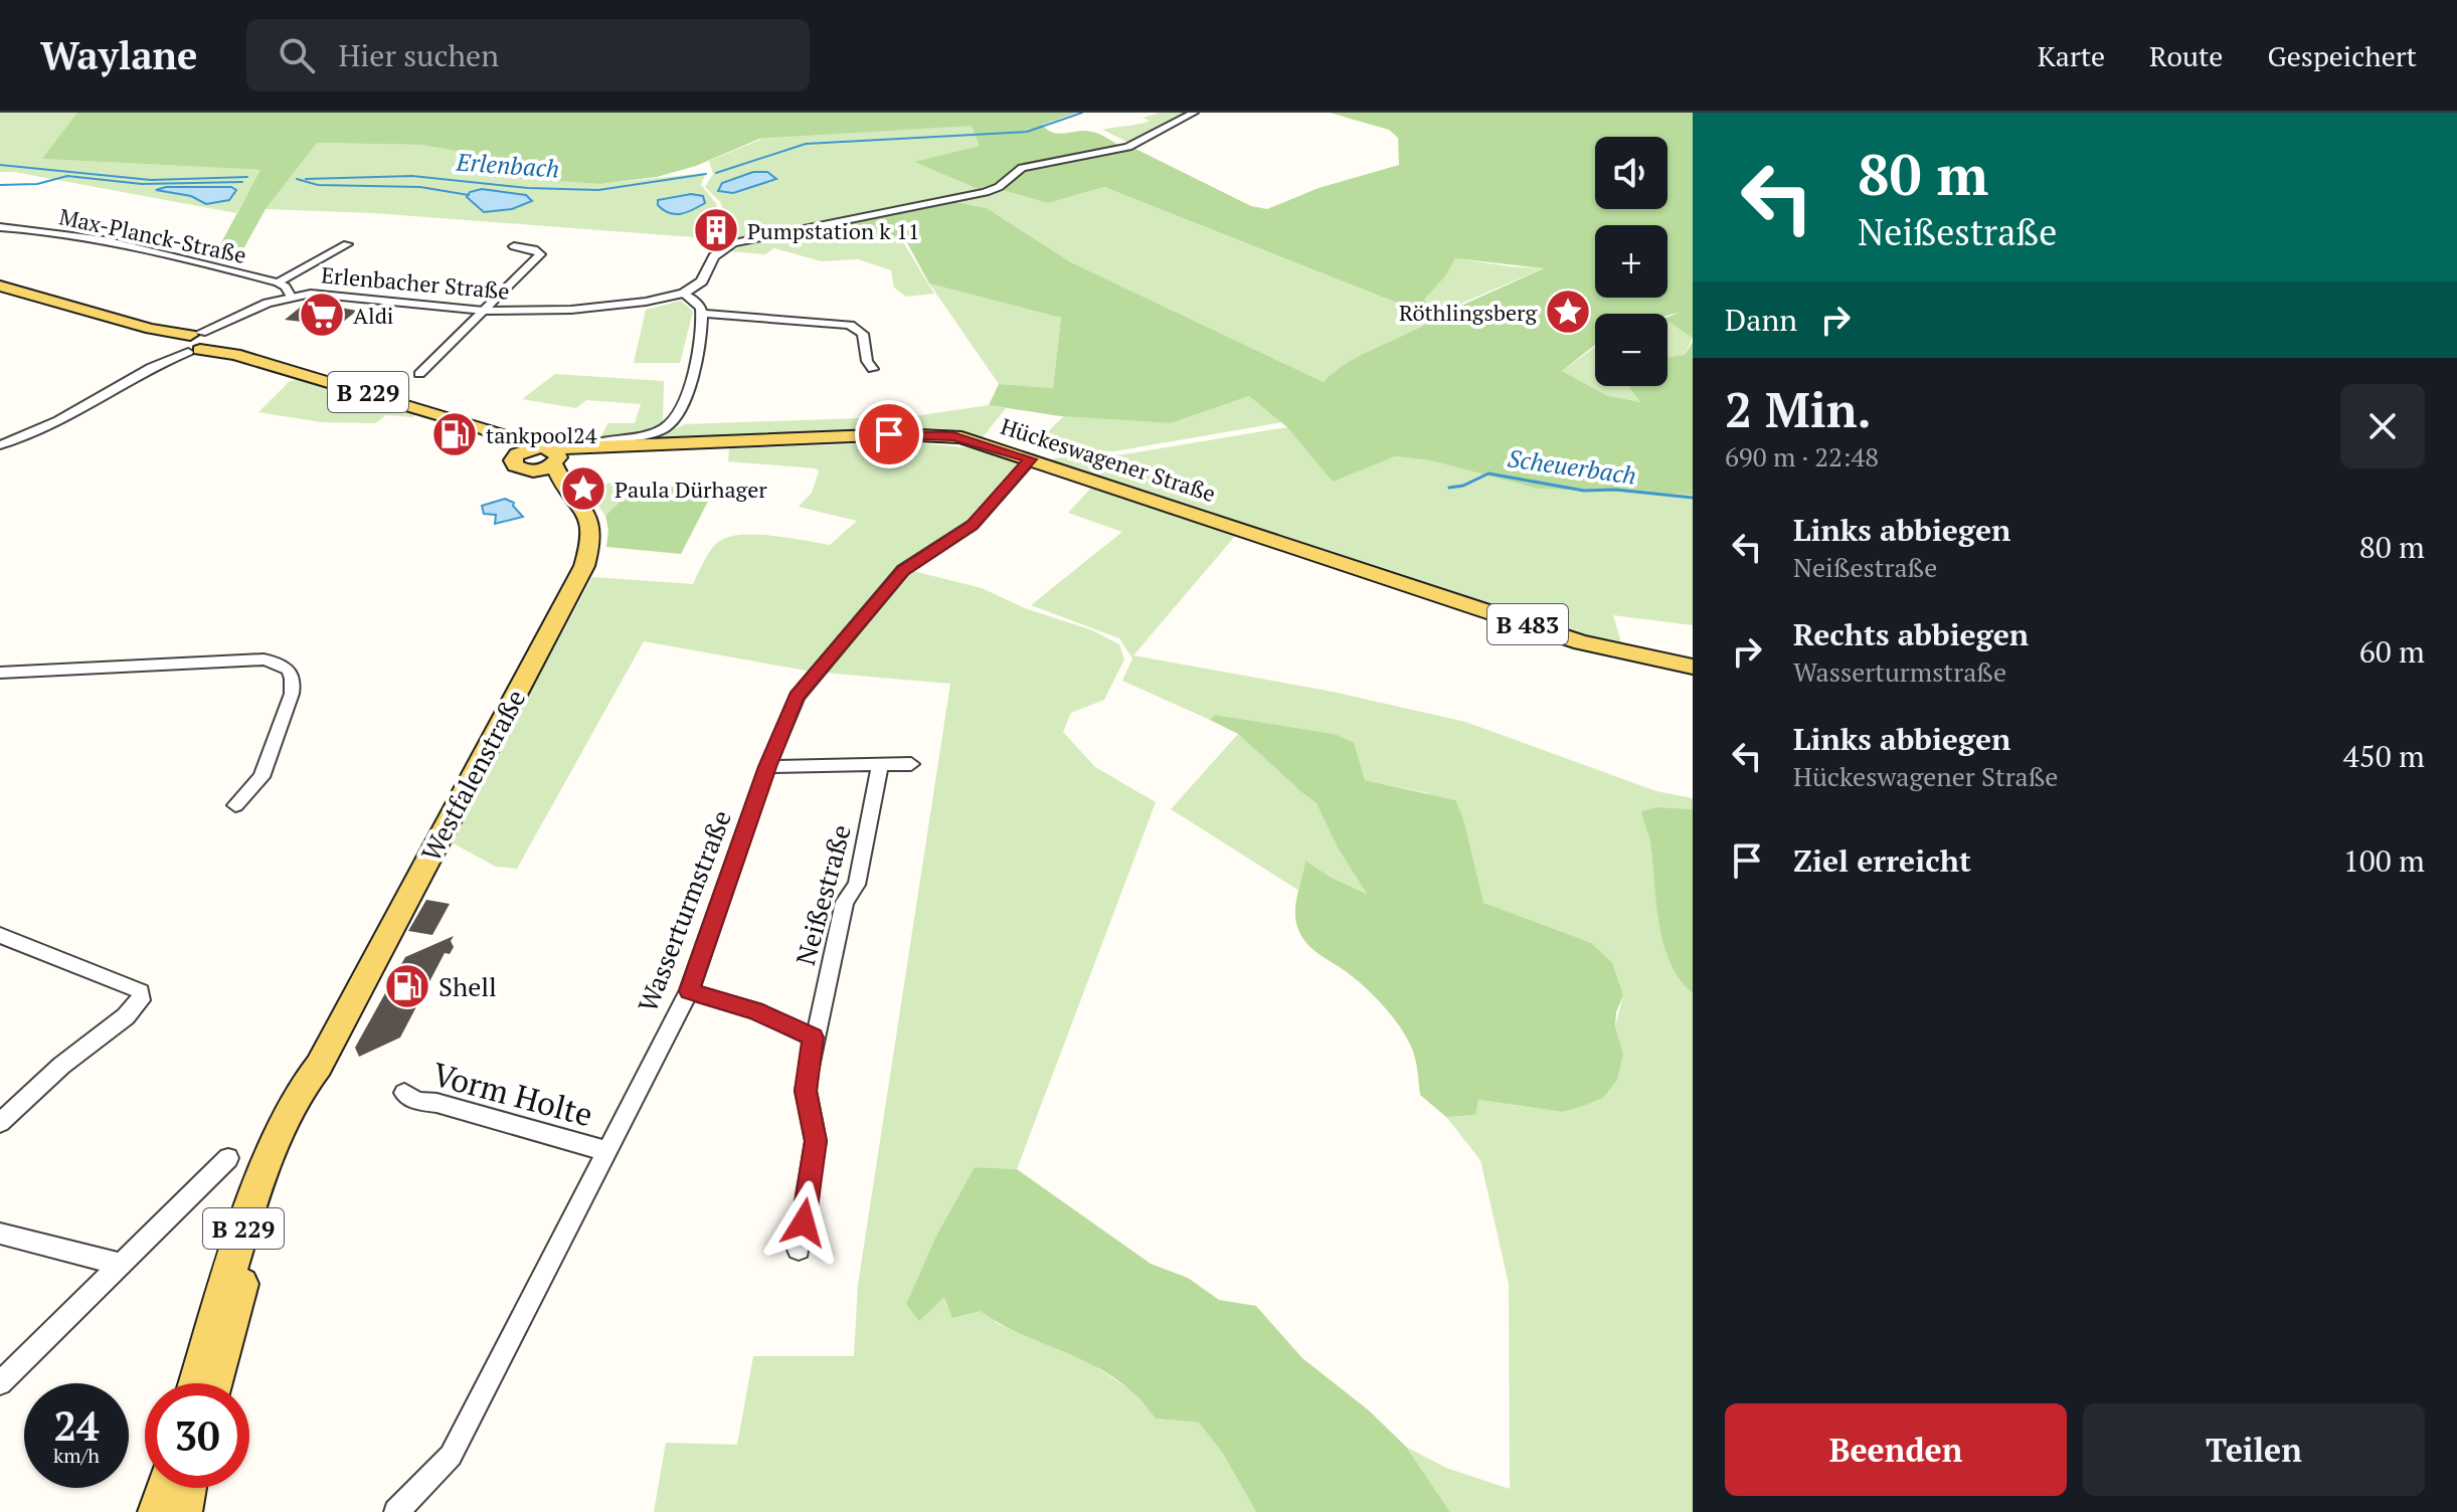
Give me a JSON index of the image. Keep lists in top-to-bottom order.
{
  "streets": {
    "main road": [
      "B 229",
      "Hückeswagener Straße",
      "B 483",
      "Westfalenstraße"
    ],
    "street": [
      "Max-Planck-Straße",
      "Erlenbacher Straße",
      "Neißestraße",
      "Wasserturmstraße",
      "Vorm Holte"
    ]
  },
  "crossings": [
    ["Max-Planck-Straße", "Erlenbacher Straße"],
    ["Erlenbacher Straße", "B 229"],
    ["B 229", "Hückeswagener Straße"],
    ["B 229", "Westfalenstraße"],
    ["Hückeswagener Straße", "Westfalenstraße"],
    ["Hückeswagener Straße", "Wasserturmstraße"],
    ["Wasserturmstraße", "Vorm Holte"]
  ],
  "water": ["Erlenbach", "Scheuerbach"],
  "places": {
    "building": ["Pumpstation k 11"],
    "place": ["Röthlingsberg", "Paula Dürhager"],
    "supermarket": ["Aldi"],
    "fuel station": ["tankpool24", "Shell"]
  },
  "page": {
    "header": "Waylane",
    "search": "Hier suchen",
    "nav": ["Karte", "Route", "Gespeichert"],
    "turn": ["80 m", "Neißestraße"],
    "map_buttons": ["+", "−"],
    "then": "Dann",
    "heading": ["2 Min.", "690 m · 22:48"],
    "list": [
      {
        "name": "Links abbiegen",
        "note": "Neißestraße",
        "value": "80 m"
      },
      {
        "name": "Rechts abbiegen",
        "note": "Wasserturmstraße",
        "value": "60 m"
      },
      {
        "name": "Links abbiegen",
        "note": "Hückeswagener Straße",
        "value": "450 m"
      },
      {
        "name": "Ziel erreicht",
        "value": "100 m"
      }
    ],
    "speed": "24 km/h",
    "limit": "30",
    "buttons": ["Beenden", "Teilen"]
  }
}
